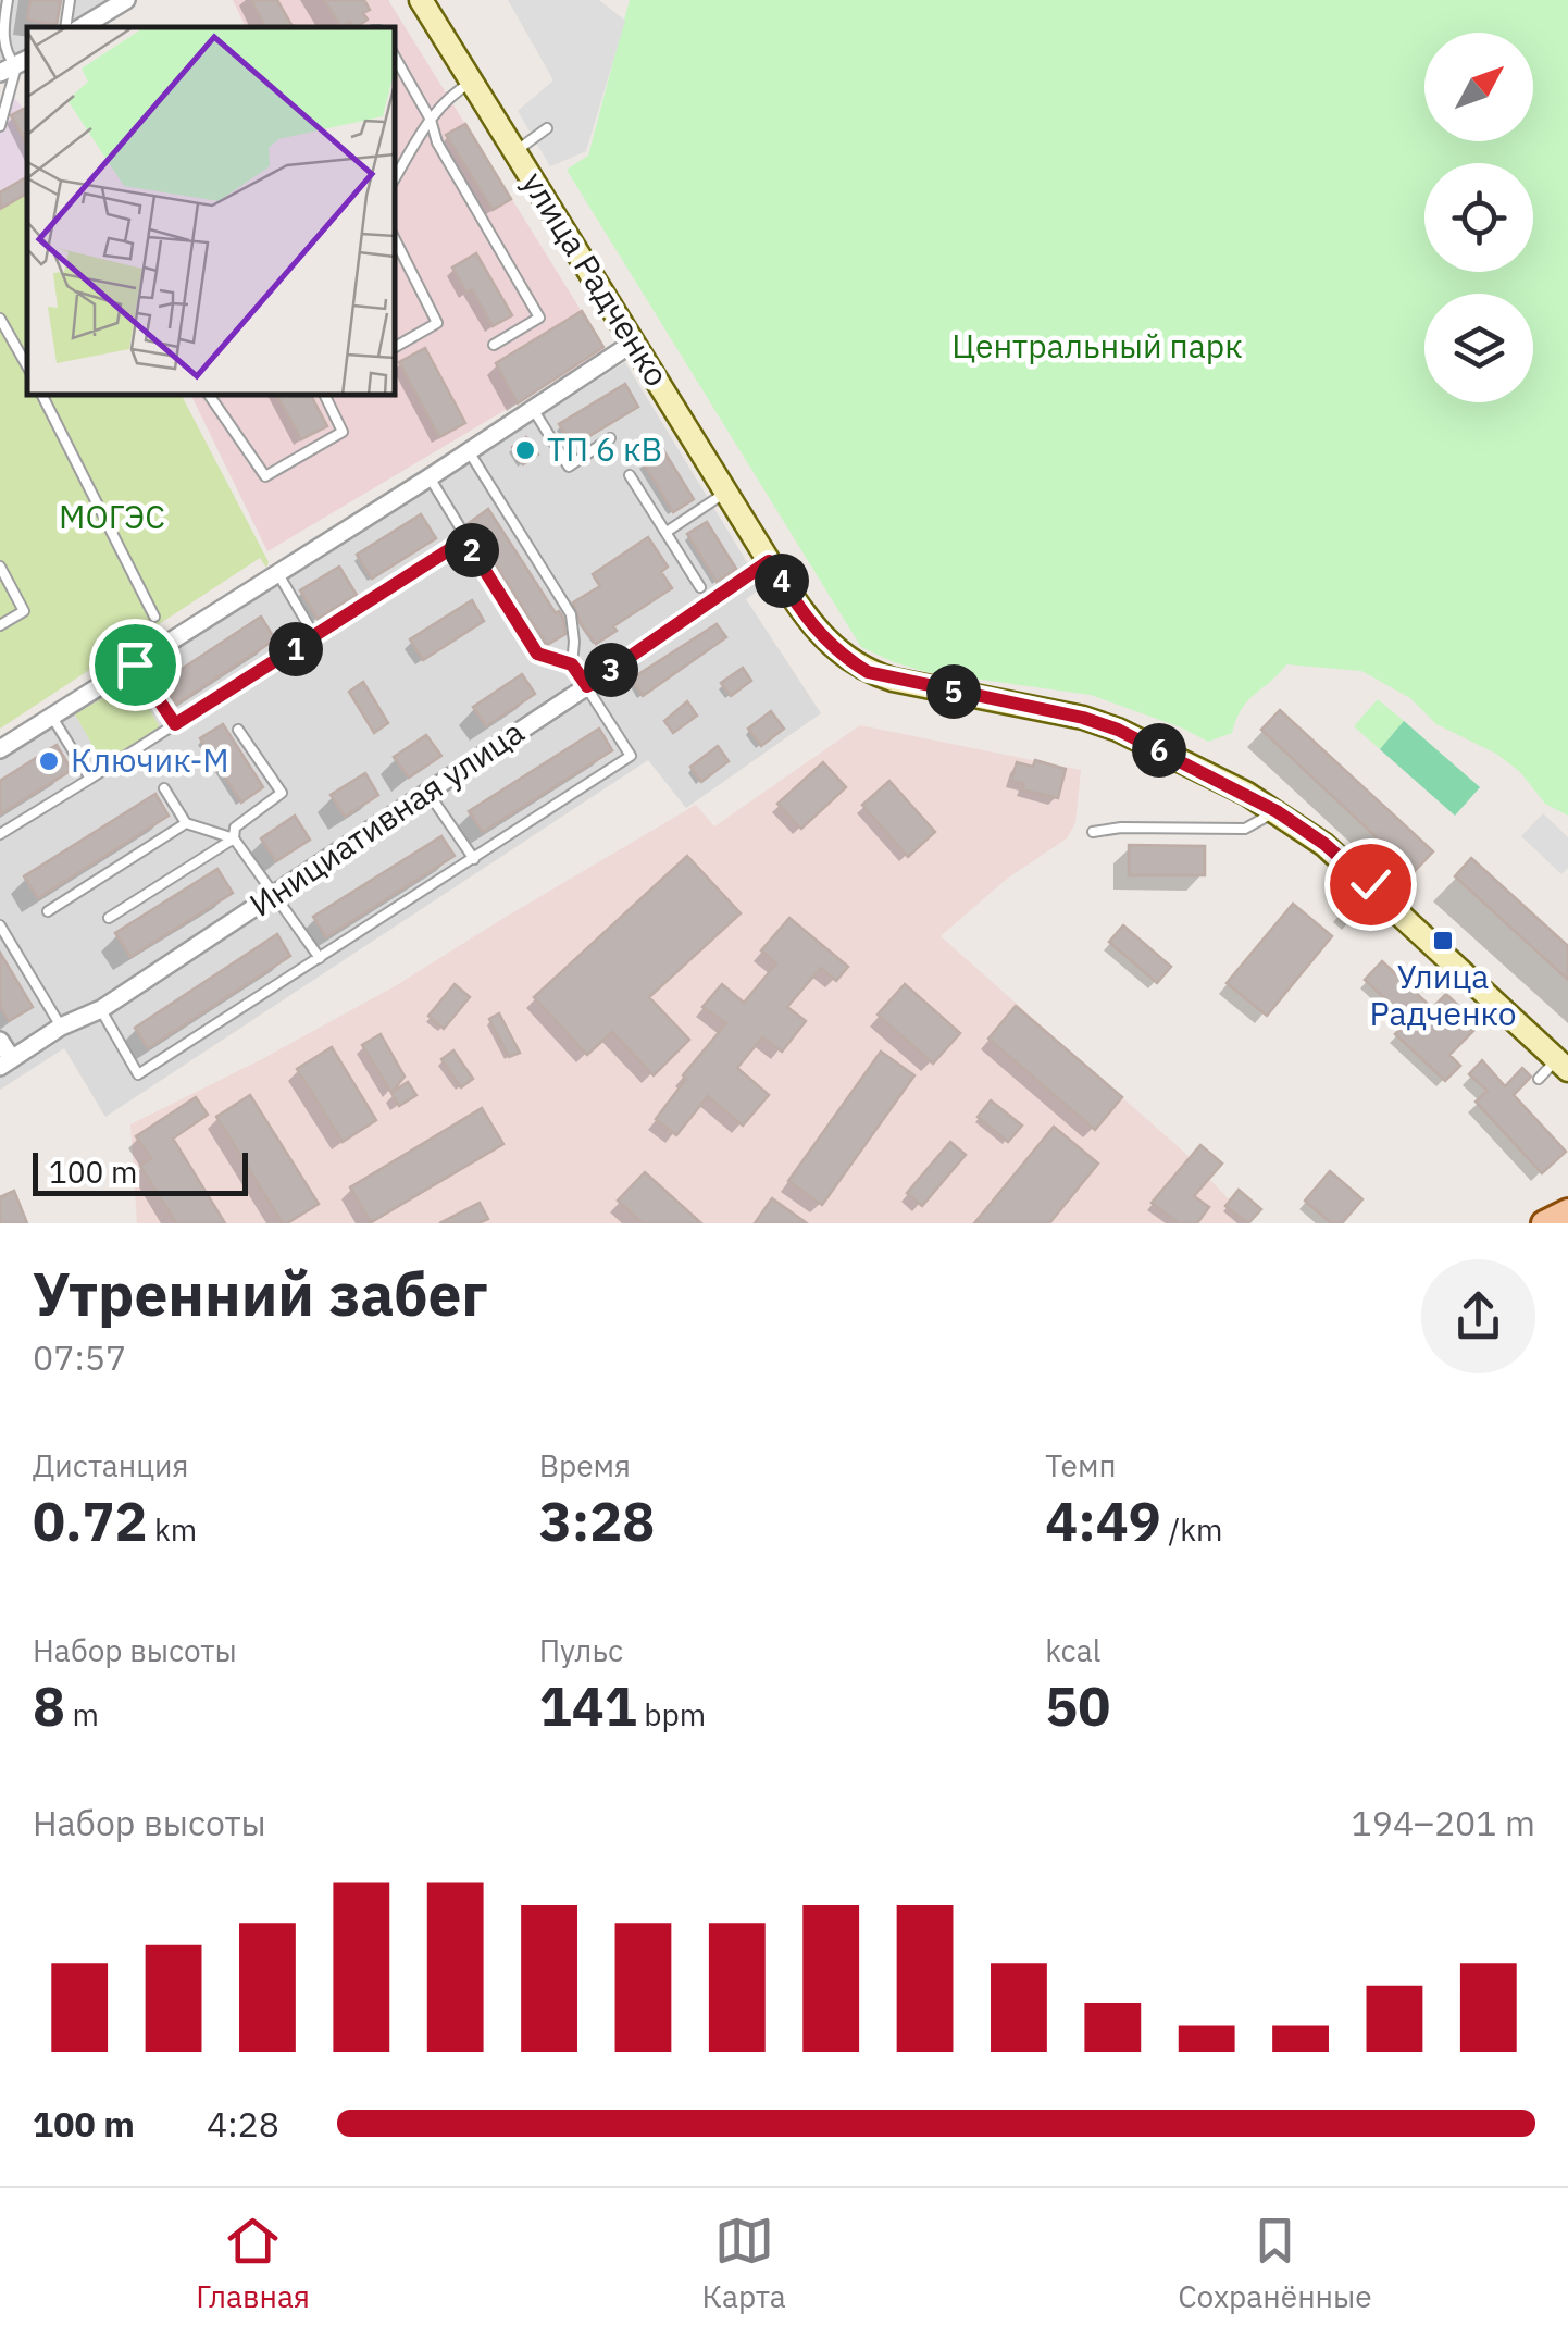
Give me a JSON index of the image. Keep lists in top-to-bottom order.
{
  "streets": {
    "street": ["улица Радченко", "Инициативная улица"]
  },
  "crossings": [
    ["улица Радченко", "Инициативная улица"]
  ],
  "parks": ["Центральный парк", "МОГЭС"],
  "places": {
    "other": ["ТП 6 кВ", "Ключик-М"],
    "transit": ["Улица Радченко"]
  },
  "scale_bar": "100 m",
  "north": "top right",
  "page": {
    "pins": [
      "2",
      "4",
      "1",
      "3",
      "5",
      "6"
    ],
    "scale": "100 m",
    "heading": ["Утренний забег", "07:57"],
    "stats": [
      ["Дистанция", "0.72 km"],
      ["Время", "3:28"],
      ["Темп", "4:49 /km"],
      ["Набор высоты", "8 m"],
      ["Пульс", "141 bpm"],
      ["kcal", "50"]
    ],
    "chart": ["Набор высоты", "194–201 m"],
    "list": [
      {
        "name": "100 m",
        "note": "4:28"
      }
    ],
    "tabs": ["Главная", "Карта", "Сохранённые"]
  }
}
